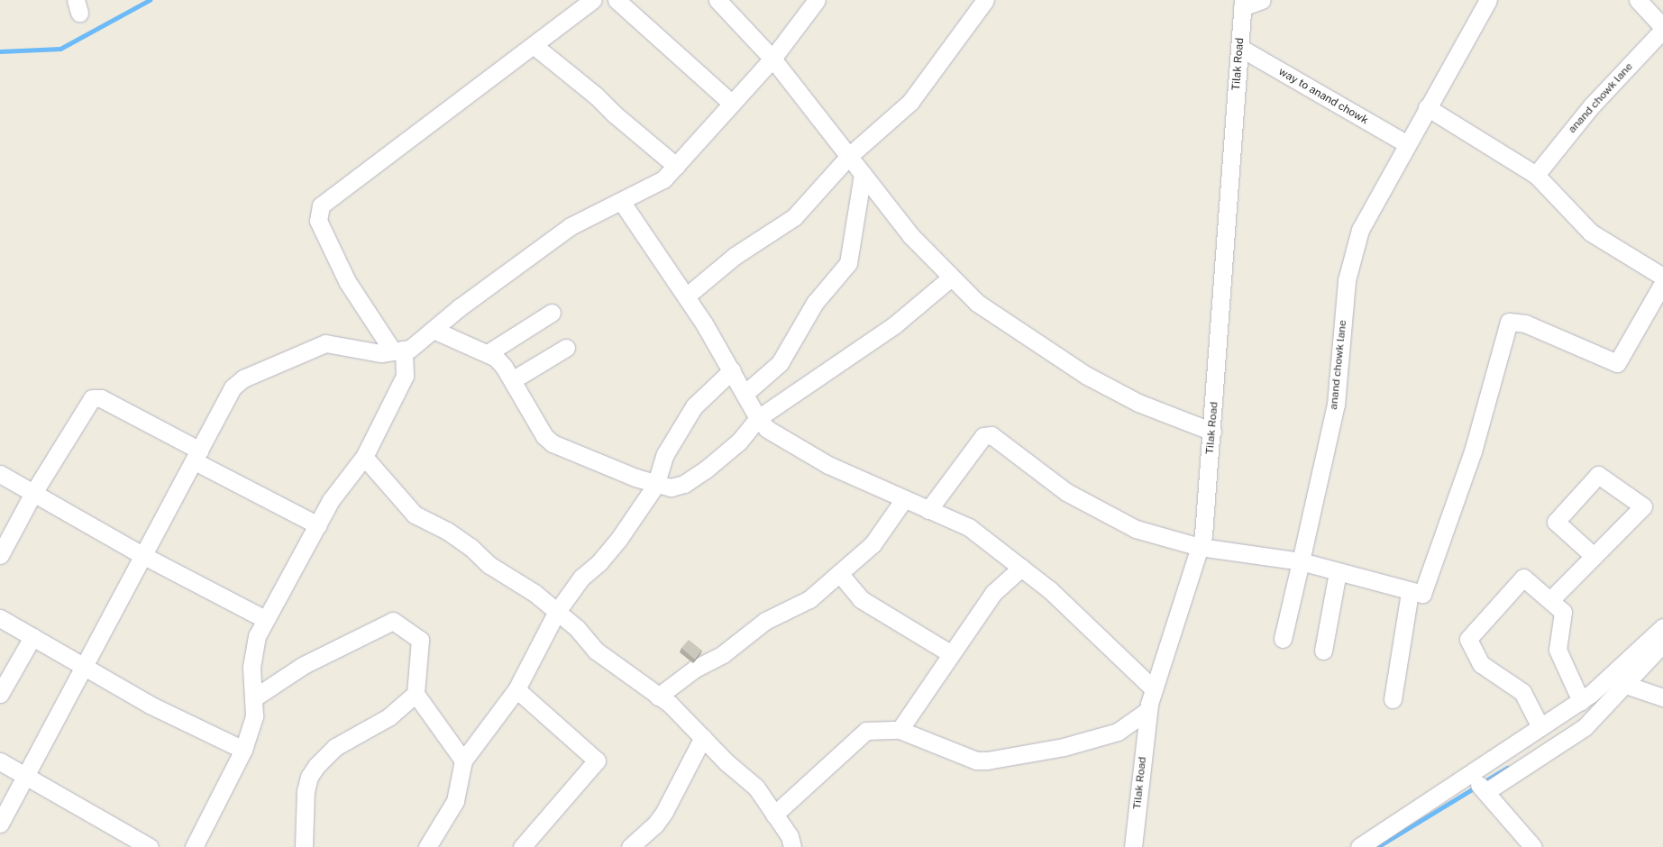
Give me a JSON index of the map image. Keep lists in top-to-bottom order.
{
  "streets": {
    "street": ["Tilak Road", "way to anand chowk", "anand chowk lane"]
  },
  "crossings": [
    ["Tilak Road", "way to anand chowk"],
    ["way to anand chowk", "anand chowk lane"]
  ]
}
